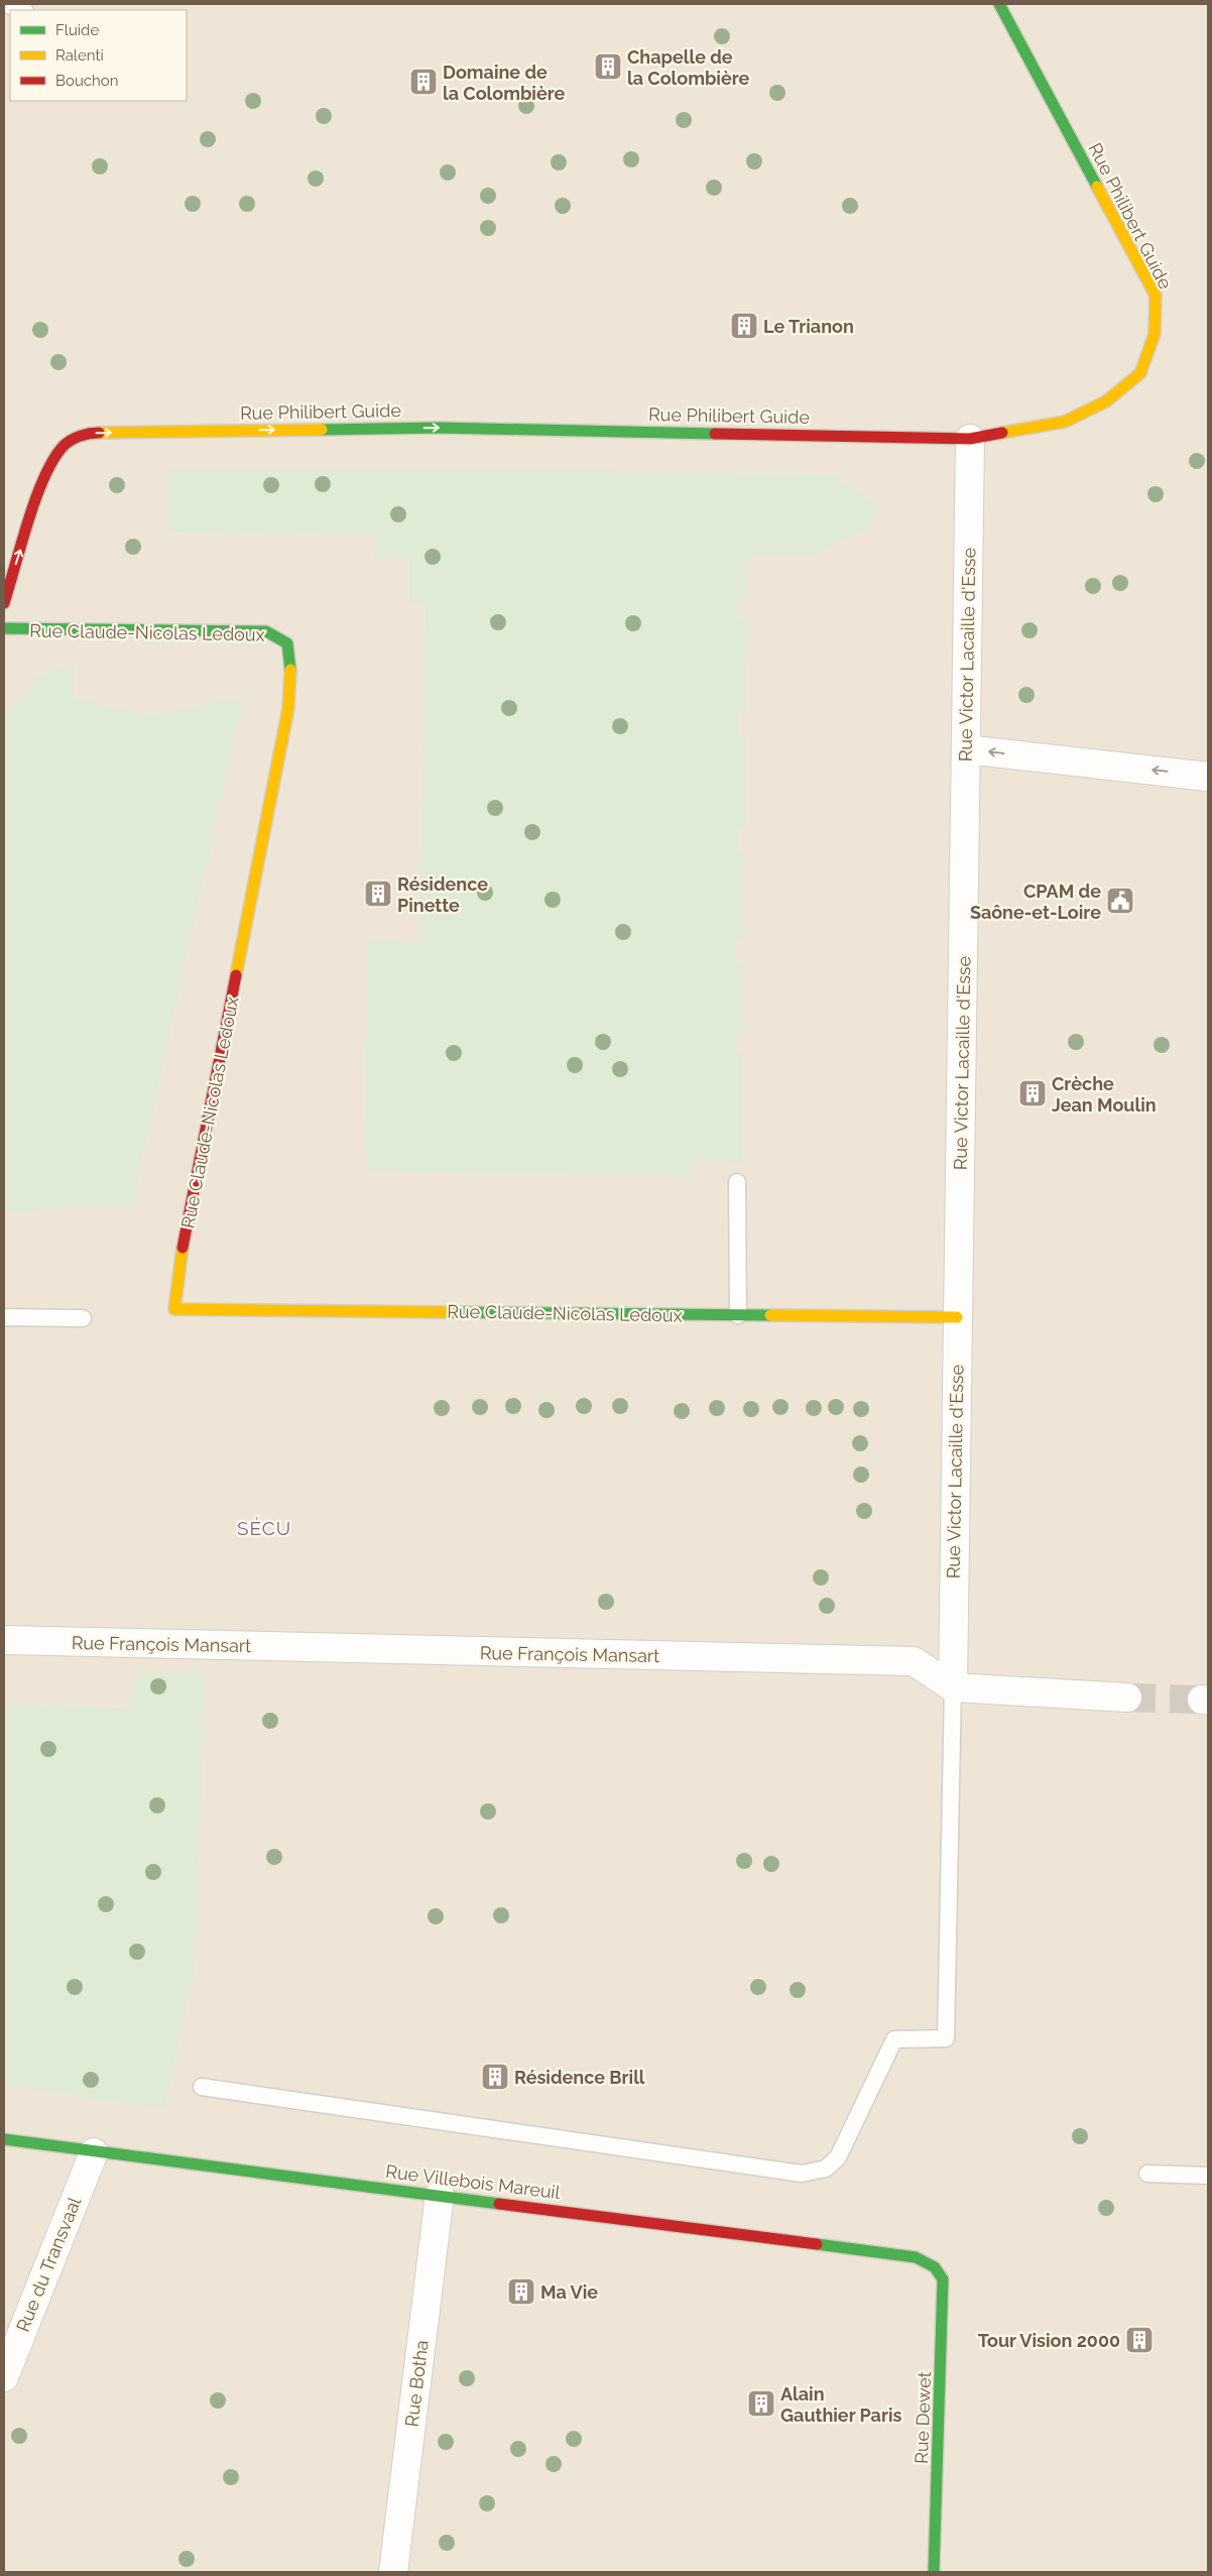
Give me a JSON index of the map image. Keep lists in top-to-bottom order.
{
  "streets": {
    "street": [
      "Rue Philibert Guide",
      "Rue Claude-Nicolas Ledoux",
      "Rue Victor Lacaille d'Esse",
      "Rue François Mansart",
      "Rue Villebois Mareuil",
      "Rue du Transvaal",
      "Rue Botha",
      "Rue Dewet"
    ]
  },
  "crossings": [
    ["Rue Philibert Guide", "Rue Victor Lacaille d'Esse"],
    ["Rue Claude-Nicolas Ledoux", "Rue Victor Lacaille d'Esse"],
    ["Rue Victor Lacaille d'Esse", "Rue François Mansart"],
    ["Rue Villebois Mareuil", "Rue du Transvaal"],
    ["Rue Villebois Mareuil", "Rue Botha"],
    ["Rue Villebois Mareuil", "Rue Dewet"]
  ],
  "one_way": ["Rue Philibert Guide"],
  "districts": ["SÉCU"],
  "places": {
    "building": [
      "Chapelle de la Colombière",
      "Domaine de la Colombière",
      "Le Trianon",
      "Résidence Pinette",
      "Crèche Jean Moulin",
      "Résidence Brill",
      "Ma Vie",
      "Tour Vision 2000",
      "Alain Gauthier Paris"
    ],
    "public building": ["CPAM de Saône-et-Loire"]
  },
  "legend": ["Fluide", "Ralenti", "Bouchon"]
}
